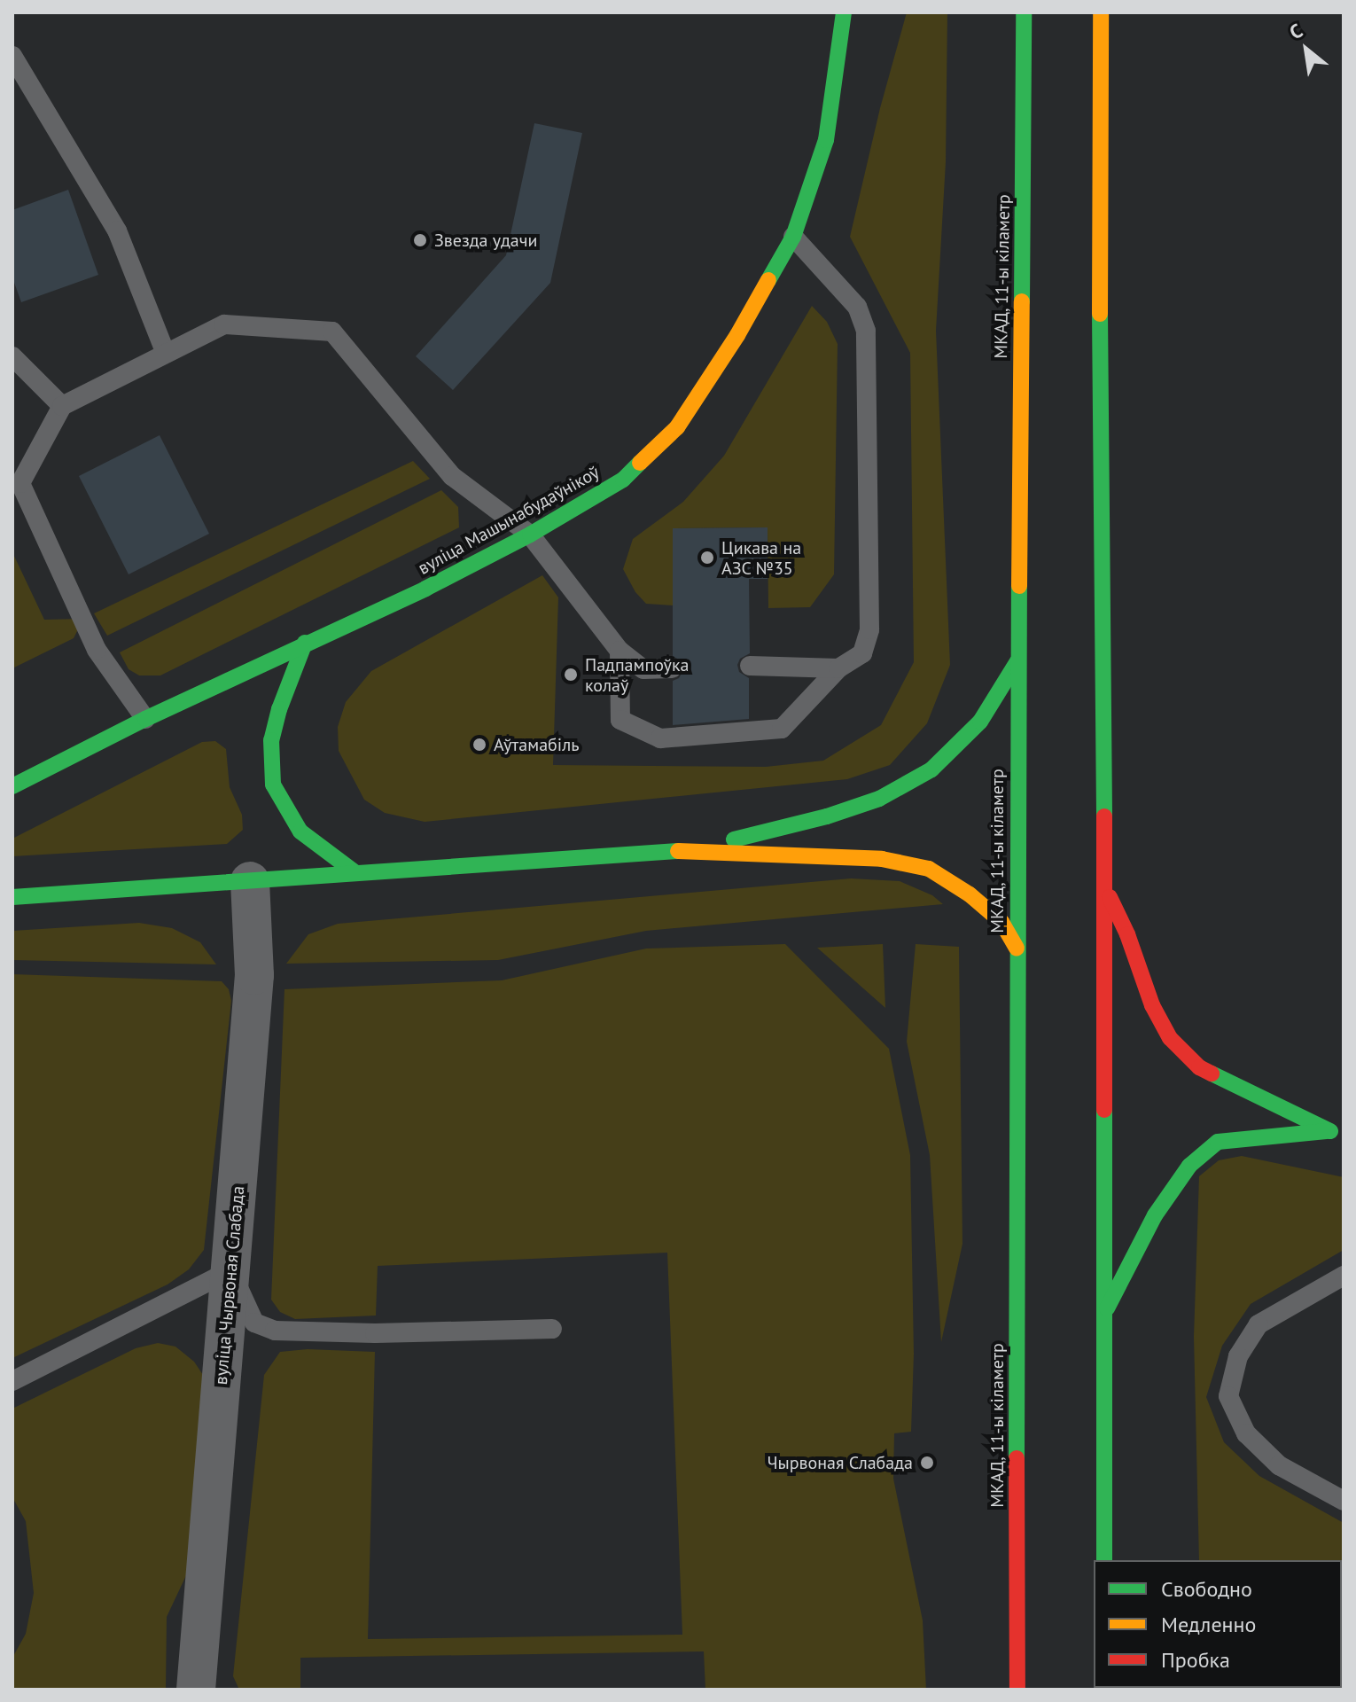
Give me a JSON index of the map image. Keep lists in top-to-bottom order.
{
  "streets": {
    "main road": ["МКАД, 11-ы кіламетр", "вуліца Машынабудаўнікоў"],
    "street": ["вуліца Чырвоная Слабада"]
  },
  "places": [
    "Звезда удачи",
    "Цикава на АЗС №35",
    "Падпампоўка колаў",
    "Аўтамабіль",
    "Чырвоная Слабада"
  ],
  "legend": ["Свободно", "Медленно", "Пробка"],
  "north": "top left"
}
